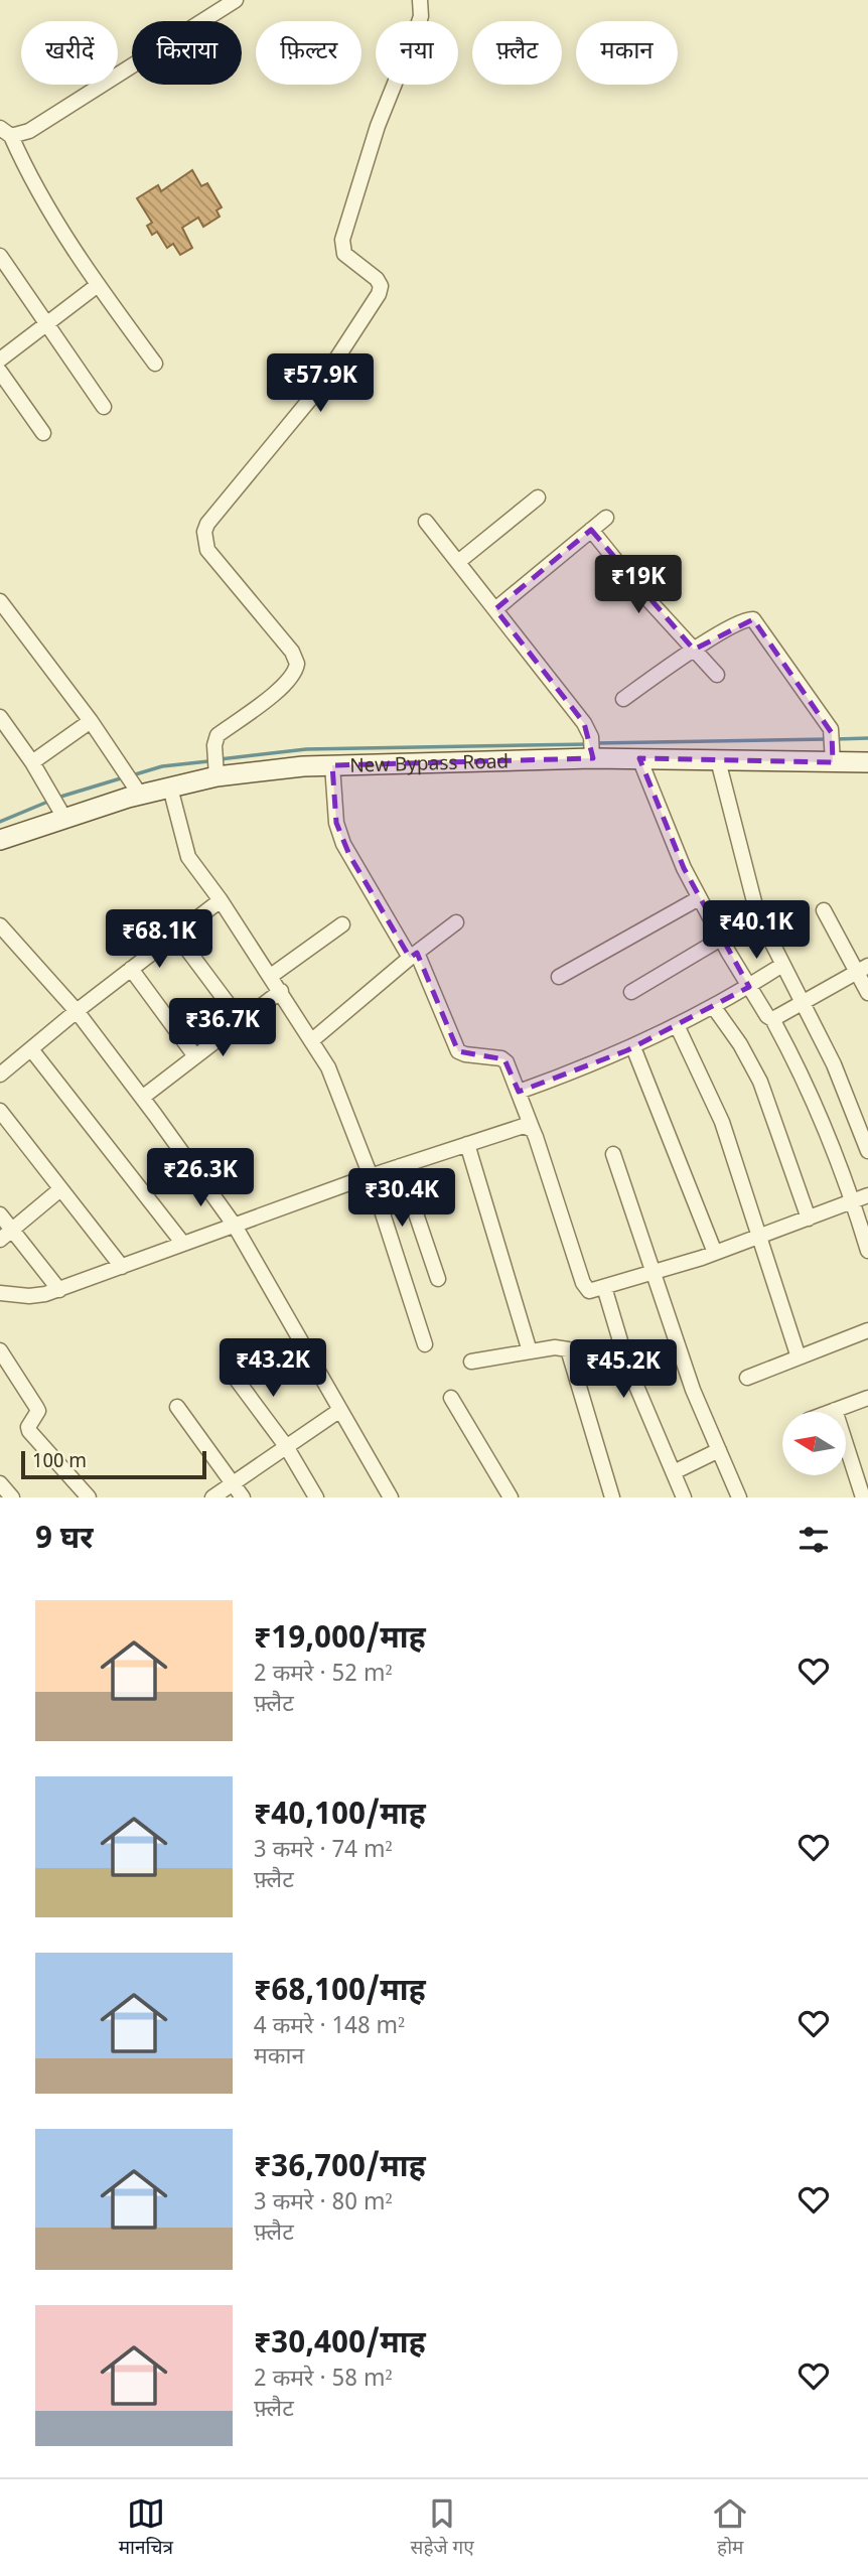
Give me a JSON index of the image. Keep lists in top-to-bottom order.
{
  "streets": {
    "main road": ["New Bypass Road"]
  },
  "scale_bar": "100 m",
  "north": "left",
  "page": {
    "chip": [
      "खरीदें",
      "किराया",
      "फ़िल्टर",
      "नया",
      "फ़्लैट",
      "मकान"
    ],
    "price": [
      "₹57.9K",
      "₹19K",
      "₹40.1K",
      "₹68.1K",
      "₹36.7K",
      "₹26.3K",
      "₹30.4K",
      "₹43.2K",
      "₹45.2K"
    ],
    "scale": "100 m",
    "heading": "9 घर",
    "list": [
      {
        "name": "₹19,000/माह",
        "note": "2 कमरे · 52 m² · फ़्लैट"
      },
      {
        "name": "₹40,100/माह",
        "note": "3 कमरे · 74 m² · फ़्लैट"
      },
      {
        "name": "₹68,100/माह",
        "note": "4 कमरे · 148 m² · मकान"
      },
      {
        "name": "₹36,700/माह",
        "note": "3 कमरे · 80 m² · फ़्लैट"
      },
      {
        "name": "₹30,400/माह",
        "note": "2 कमरे · 58 m² · फ़्लैट"
      }
    ],
    "tabs": ["मानचित्र", "सहेजे गए", "होम"]
  }
}
